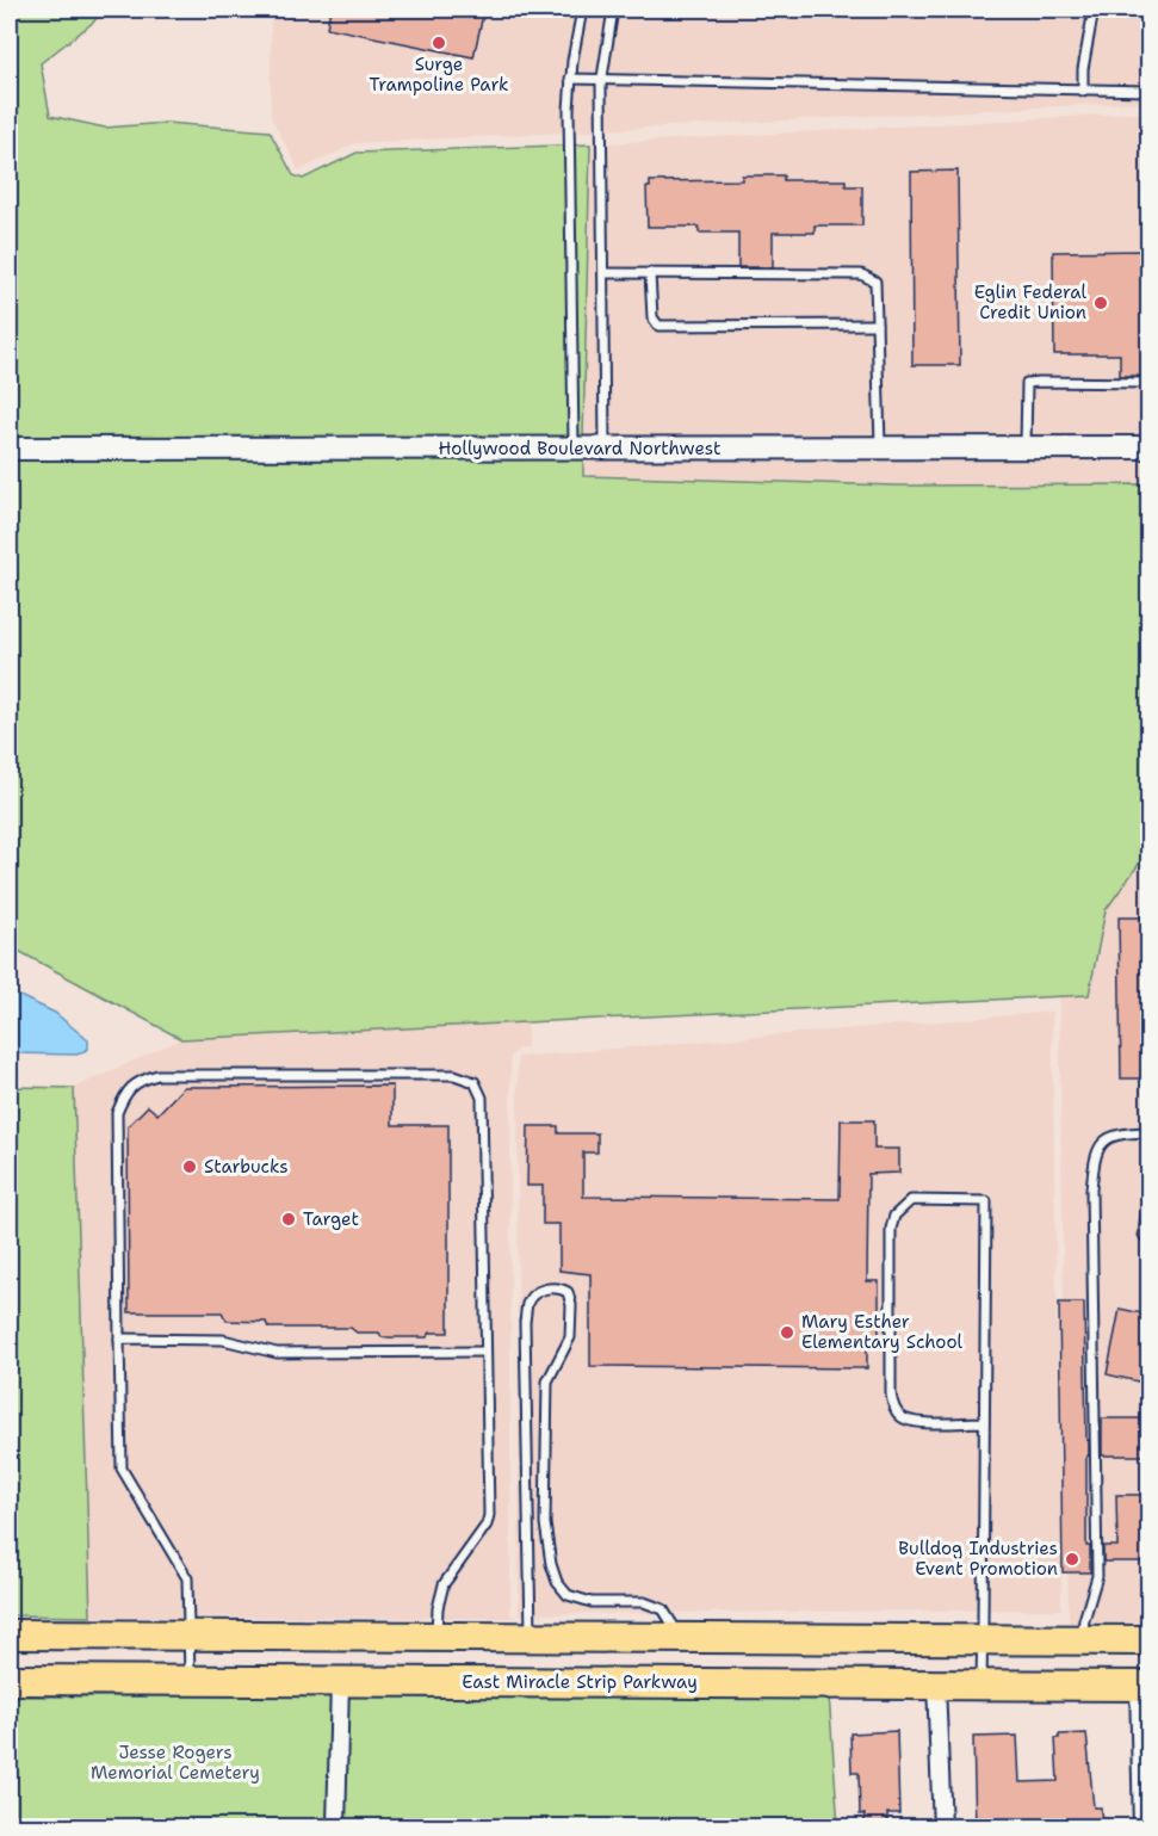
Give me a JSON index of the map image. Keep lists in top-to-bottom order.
{
  "streets": {
    "highway": ["East Miracle Strip Parkway"],
    "street": ["Hollywood Boulevard Northwest"]
  },
  "parks": ["Jesse Rogers Memorial Cemetery"],
  "places": [
    "Surge Trampoline Park",
    "Eglin Federal Credit Union",
    "Starbucks",
    "Target",
    "Mary Esther Elementary School",
    "Bulldog Industries Event Promotion"
  ]
}
